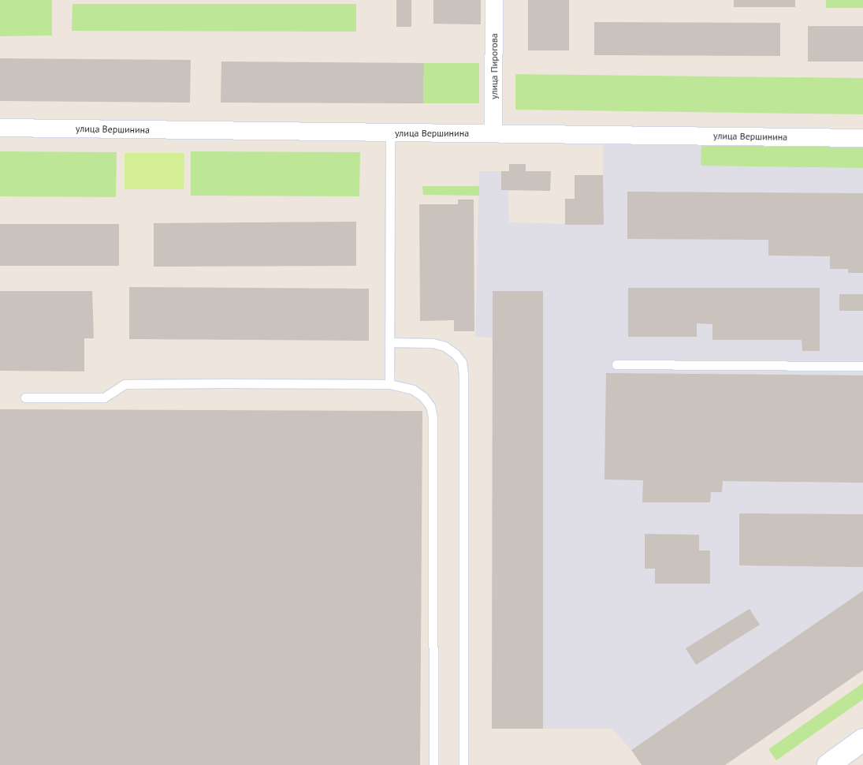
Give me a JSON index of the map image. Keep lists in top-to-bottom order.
{
  "streets": {
    "street": ["улица Пирогова", "улица Вершинина"]
  },
  "crossings": [
    ["улица Пирогова", "улица Вершинина"]
  ]
}
